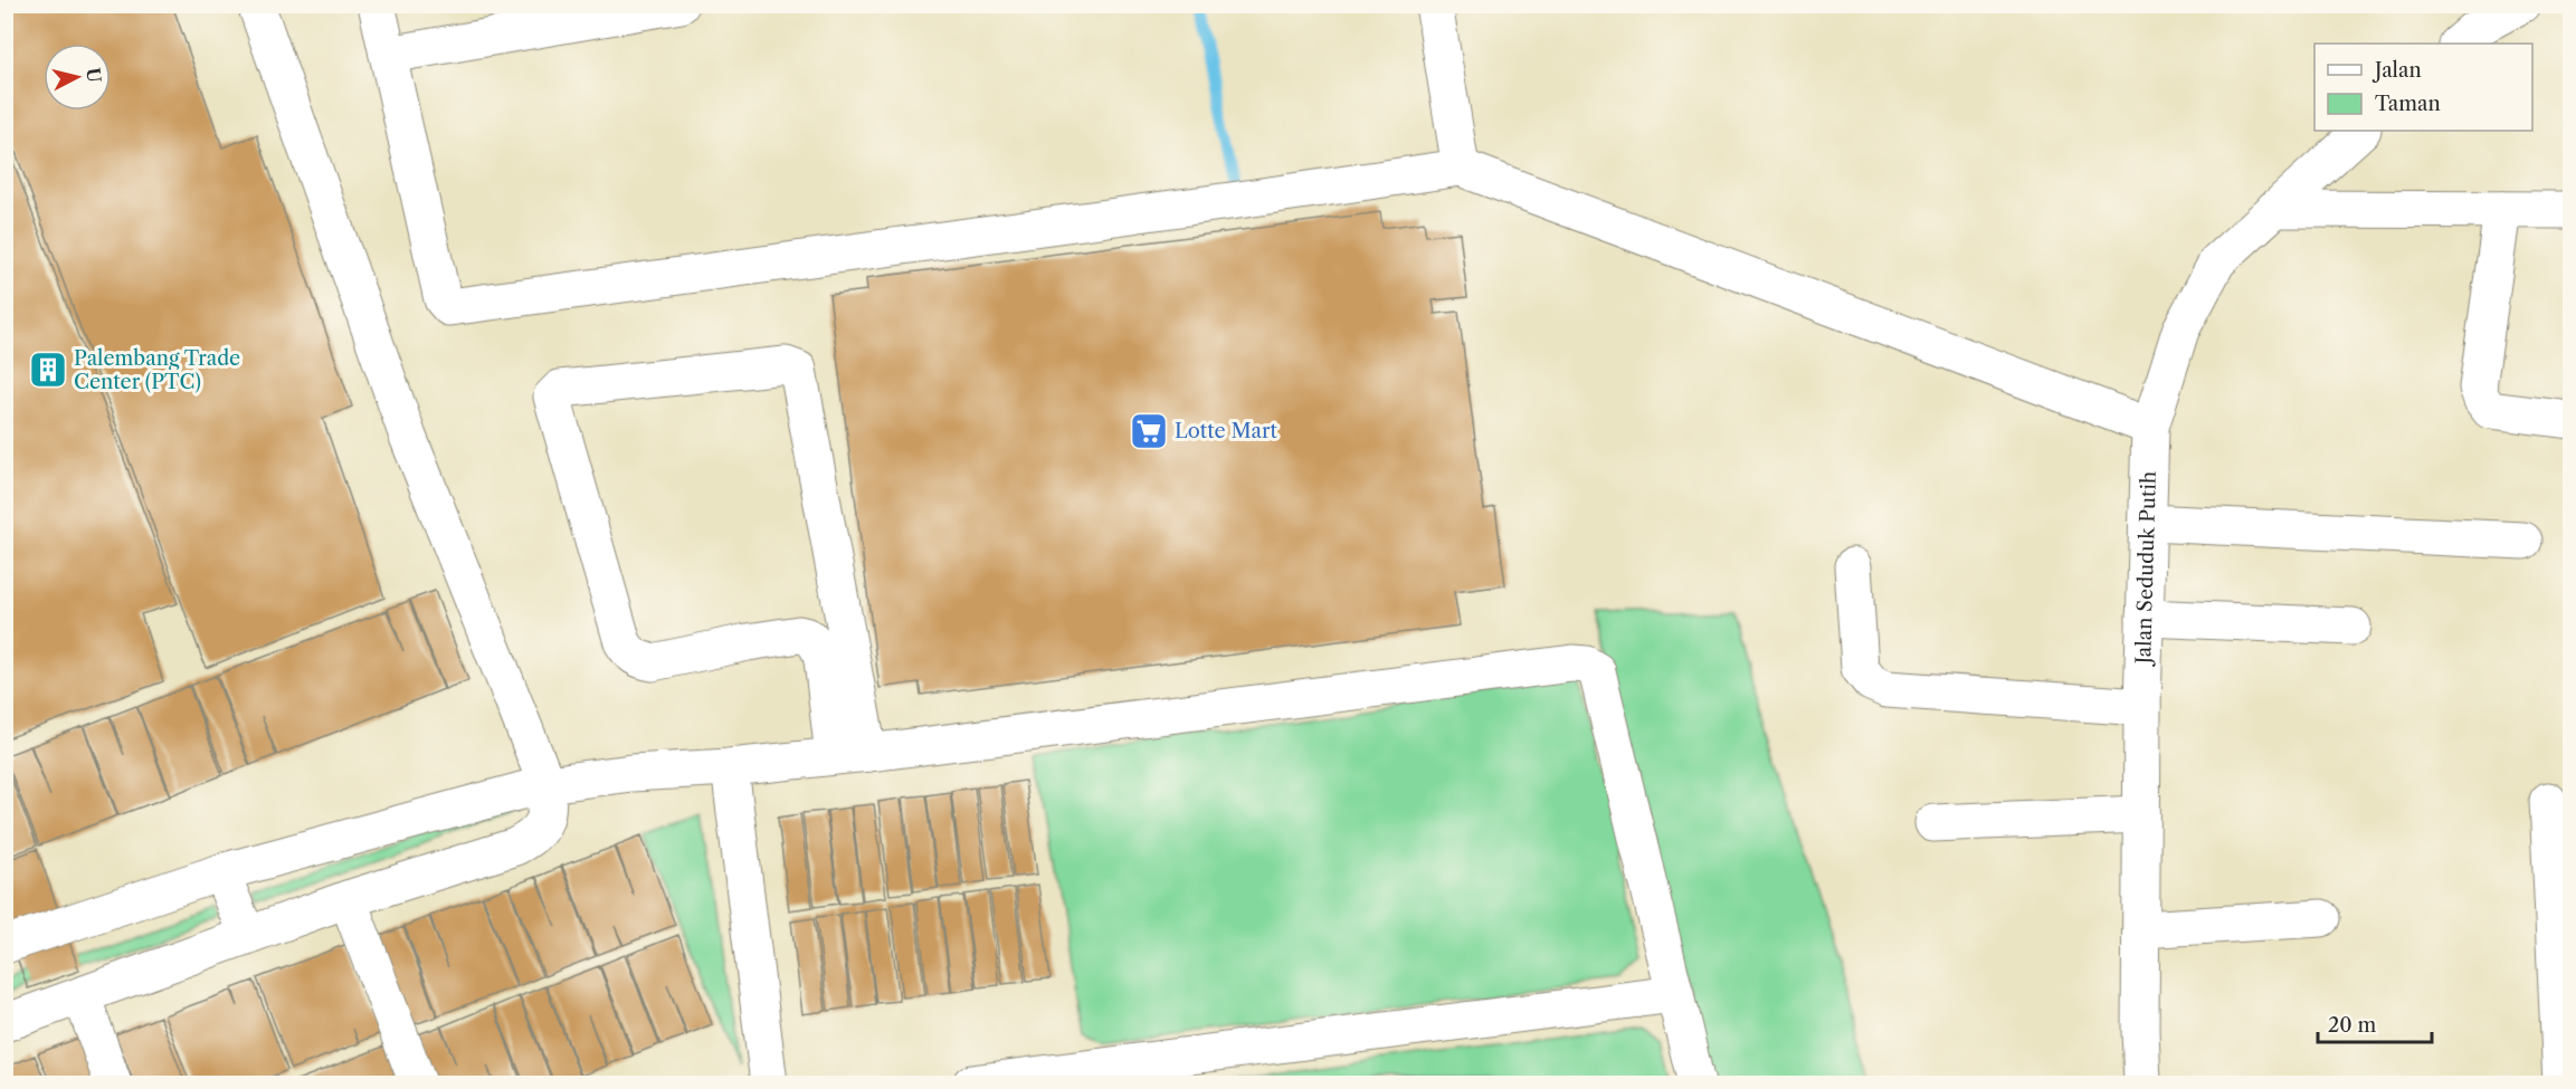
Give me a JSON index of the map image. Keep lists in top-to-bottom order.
{
  "streets": {
    "street": ["Jalan Seduduk Putih"]
  },
  "places": {
    "building": ["Palembang Trade Center (PTC)"],
    "supermarket": ["Lotte Mart"]
  },
  "legend": ["Jalan", "Taman"],
  "scale_bar": "20 m",
  "north": "right"
}
